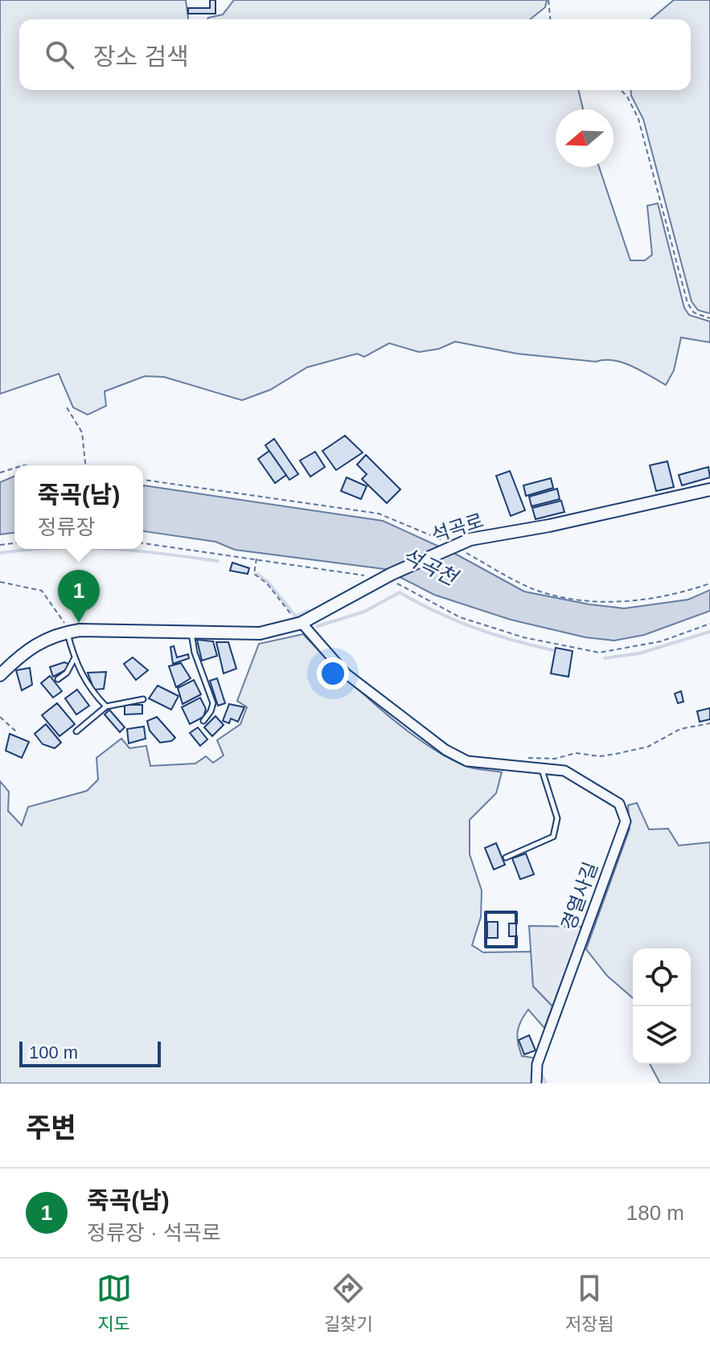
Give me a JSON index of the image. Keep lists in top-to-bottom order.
{
  "streets": {
    "street": ["석곡로", "경열사길"]
  },
  "crossings": [
    ["석곡로", "경열사길"]
  ],
  "water": ["석곡천"],
  "scale_bar": "100 m",
  "north": "left",
  "page": {
    "search": "장소 검색",
    "popup": ["죽곡(남)", "정류장"],
    "pins": "1",
    "scale": "100 m",
    "heading": "주변",
    "list": [
      {
        "mark": "1",
        "name": "죽곡(남)",
        "note": "정류장 · 석곡로",
        "value": "180 m"
      }
    ],
    "nav": ["지도", "길찾기", "저장됨"]
  }
}
